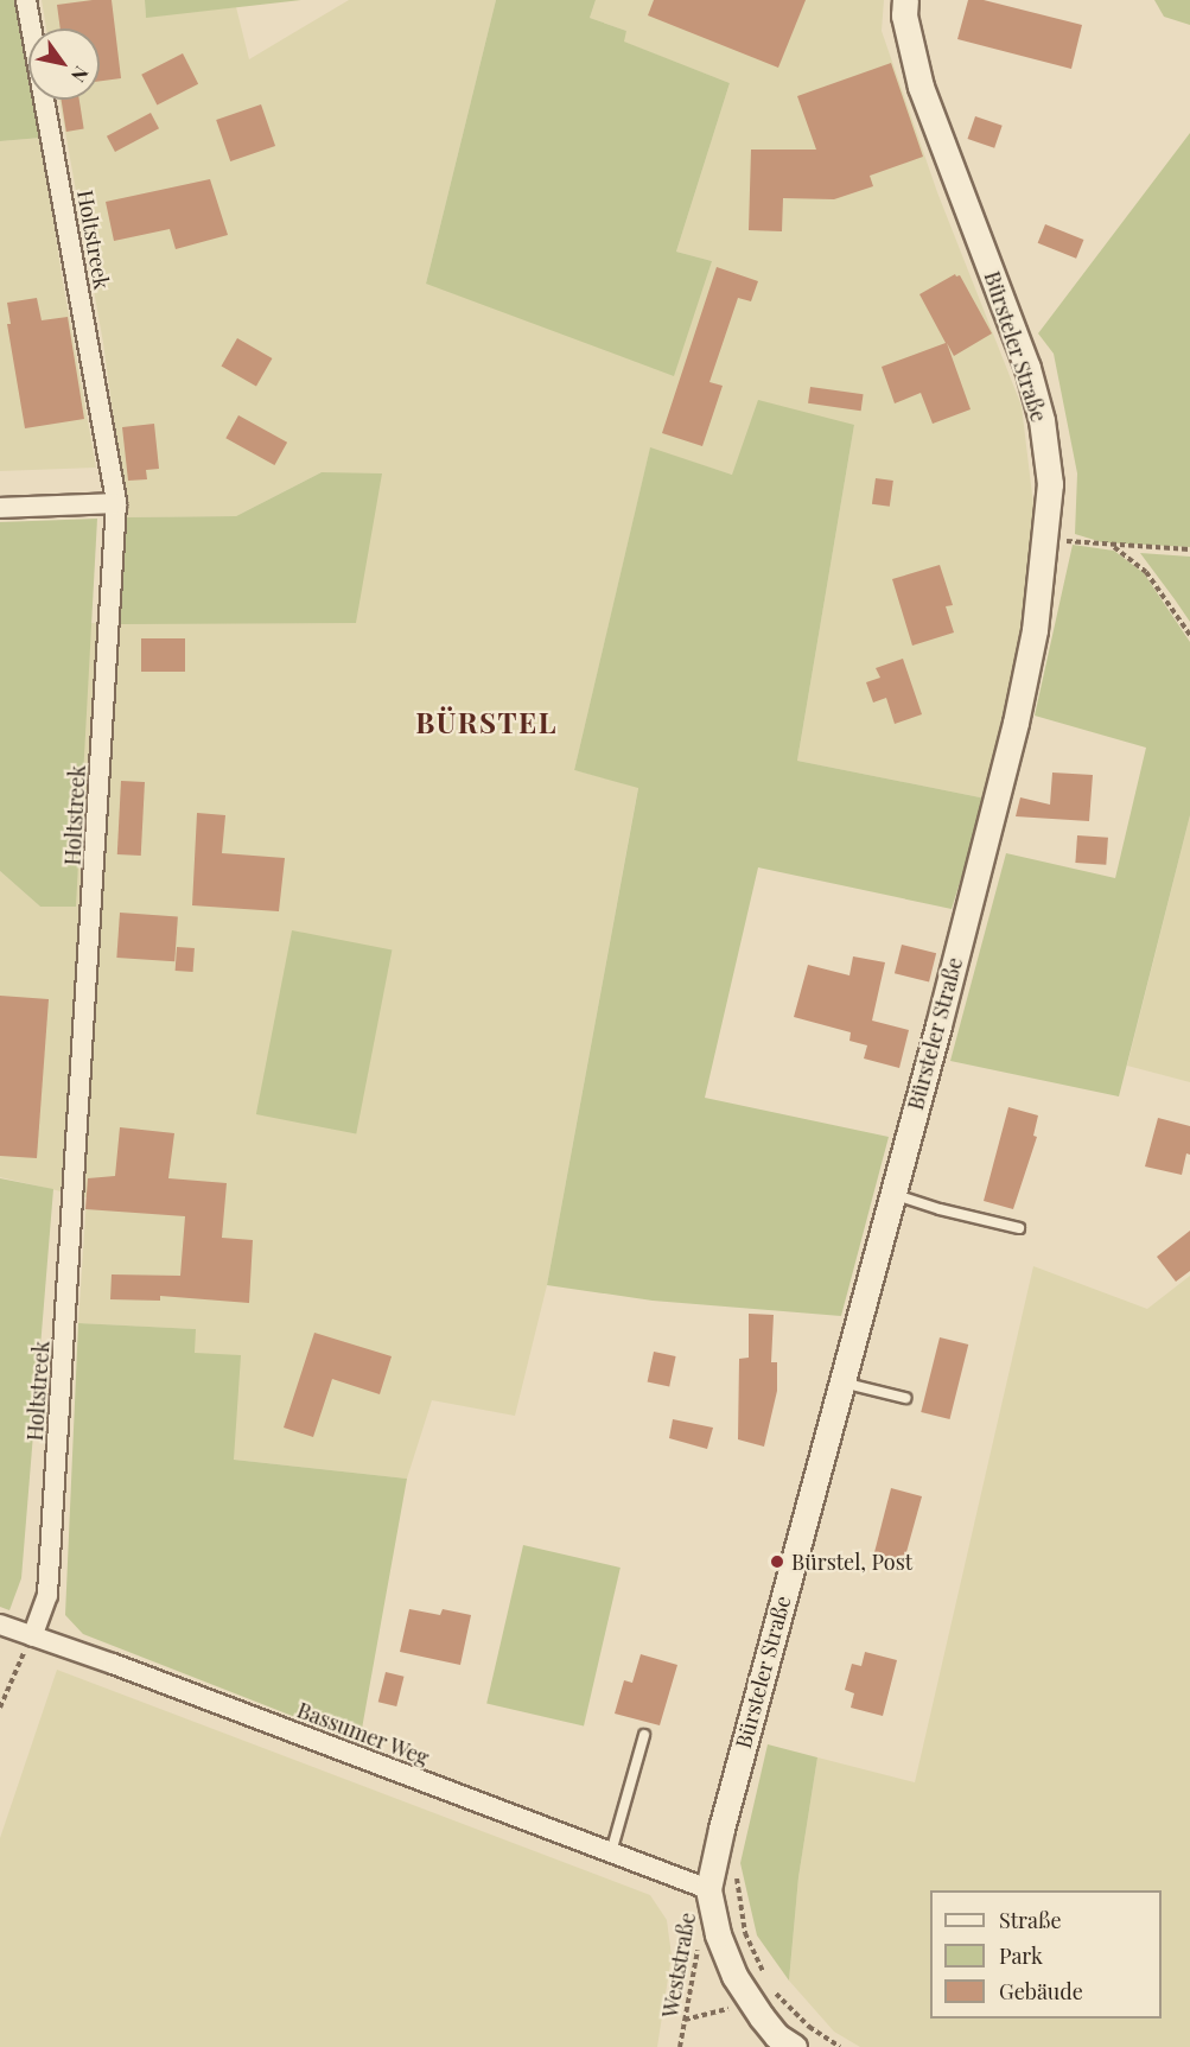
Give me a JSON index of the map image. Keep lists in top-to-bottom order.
{
  "streets": {
    "street": ["Holtstreek", "Bürsteler Straße", "Bassumer Weg"],
    "path": ["Weststraße"]
  },
  "crossings": [
    ["Holtstreek", "Bassumer Weg"],
    ["Bürsteler Straße", "Bassumer Weg"]
  ],
  "districts": ["BÜRSTEL"],
  "places": ["Bürstel, Post"],
  "legend": ["Straße", "Park", "Gebäude"],
  "north": "bottom right"
}
